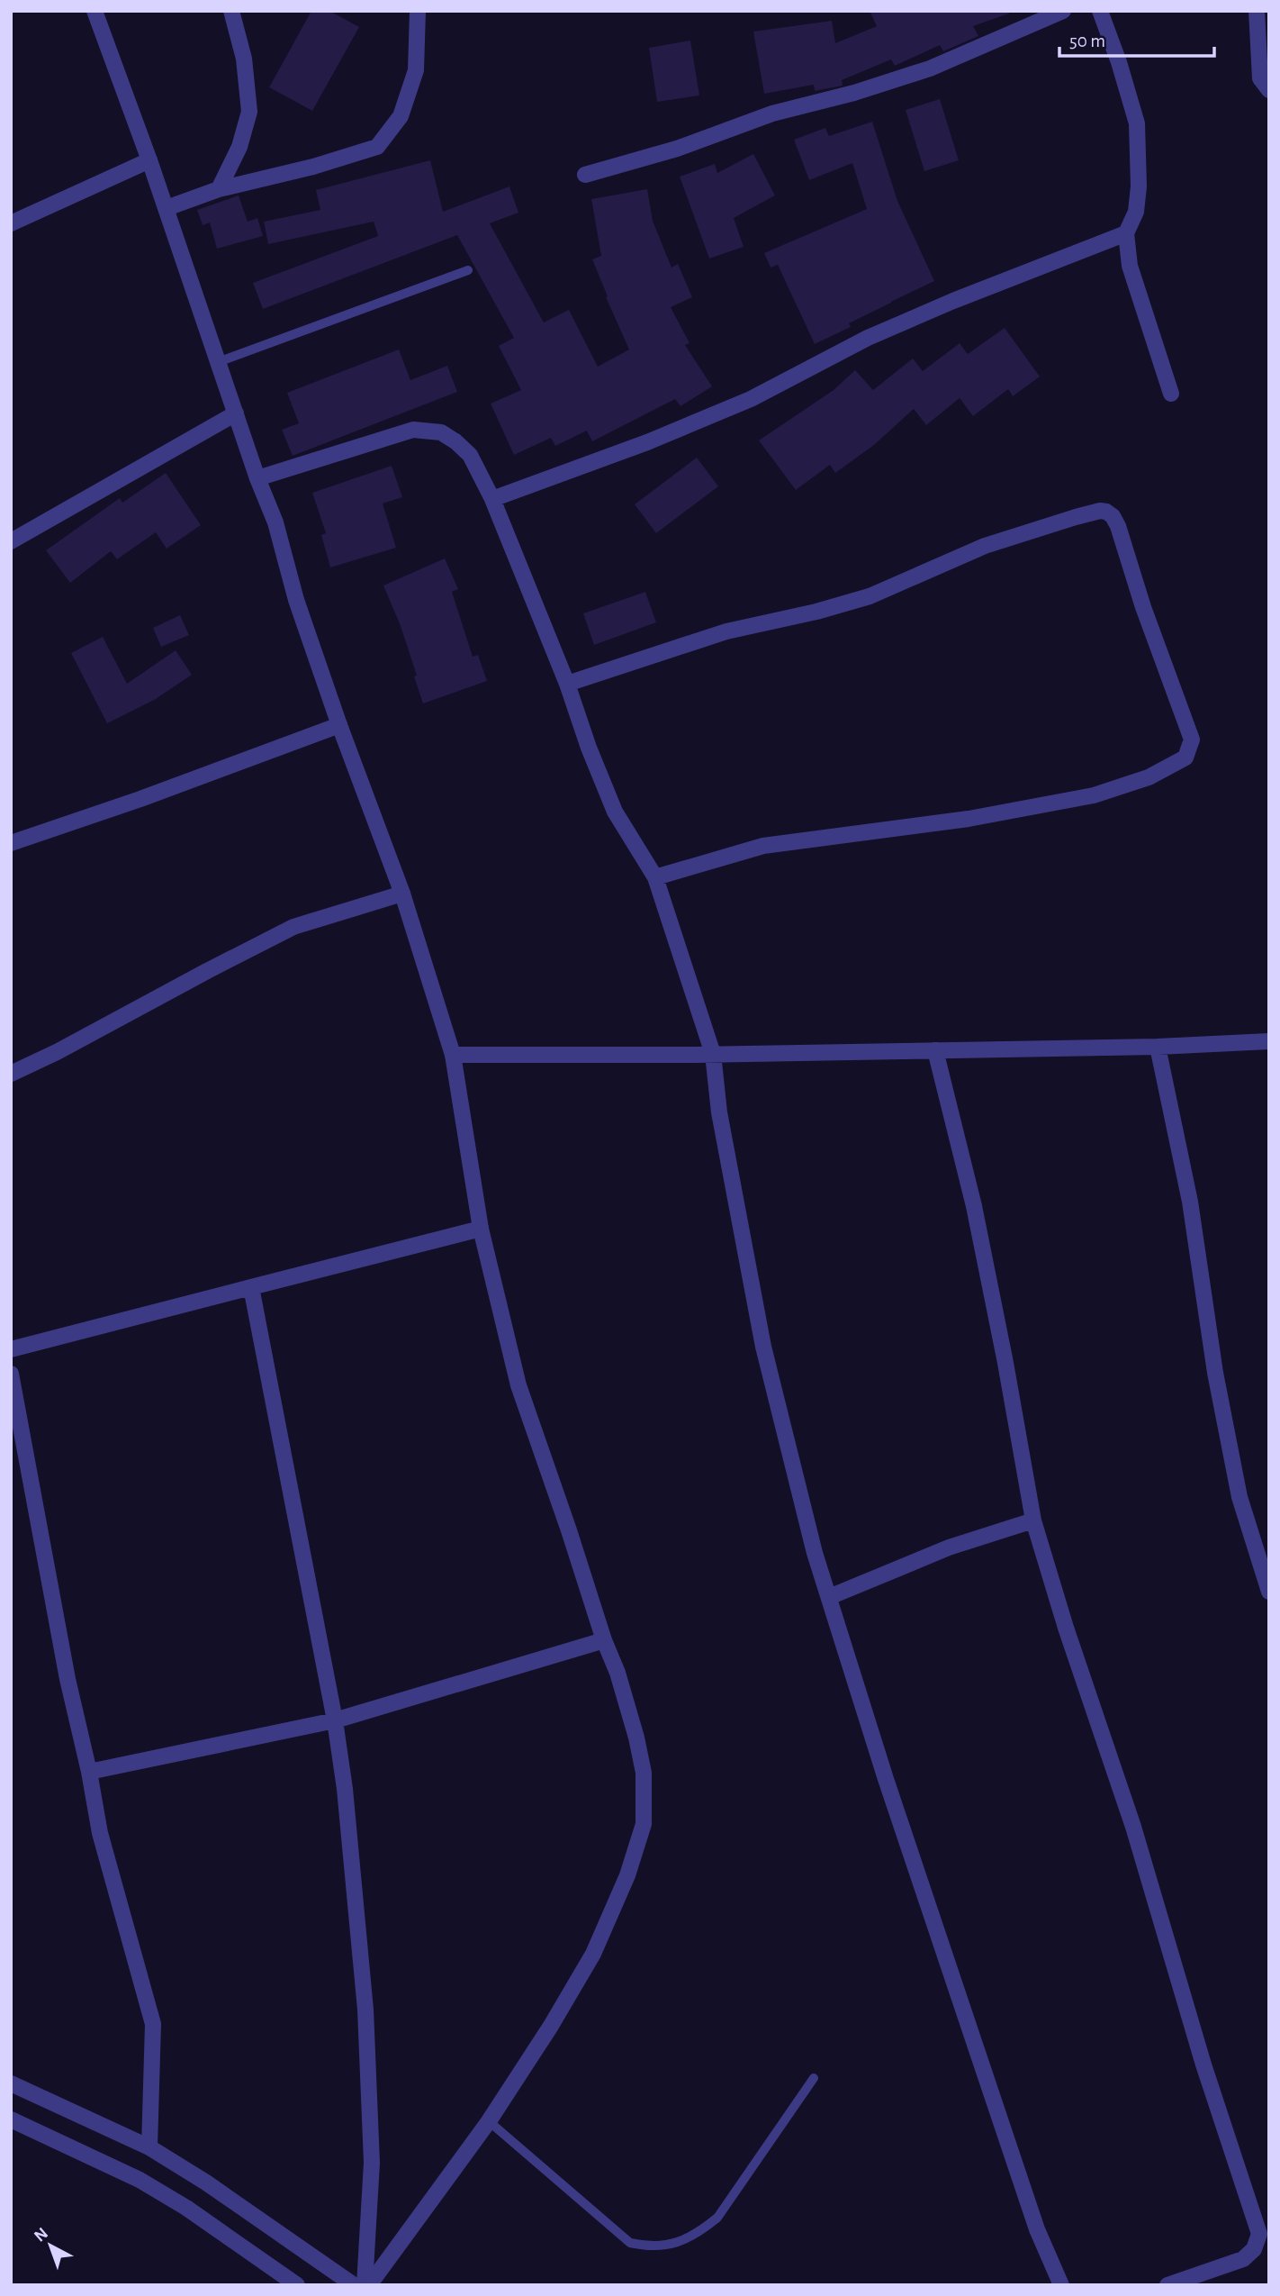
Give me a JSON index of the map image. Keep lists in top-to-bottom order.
{
  "scale_bar": "50 m",
  "north": "top left"
}
